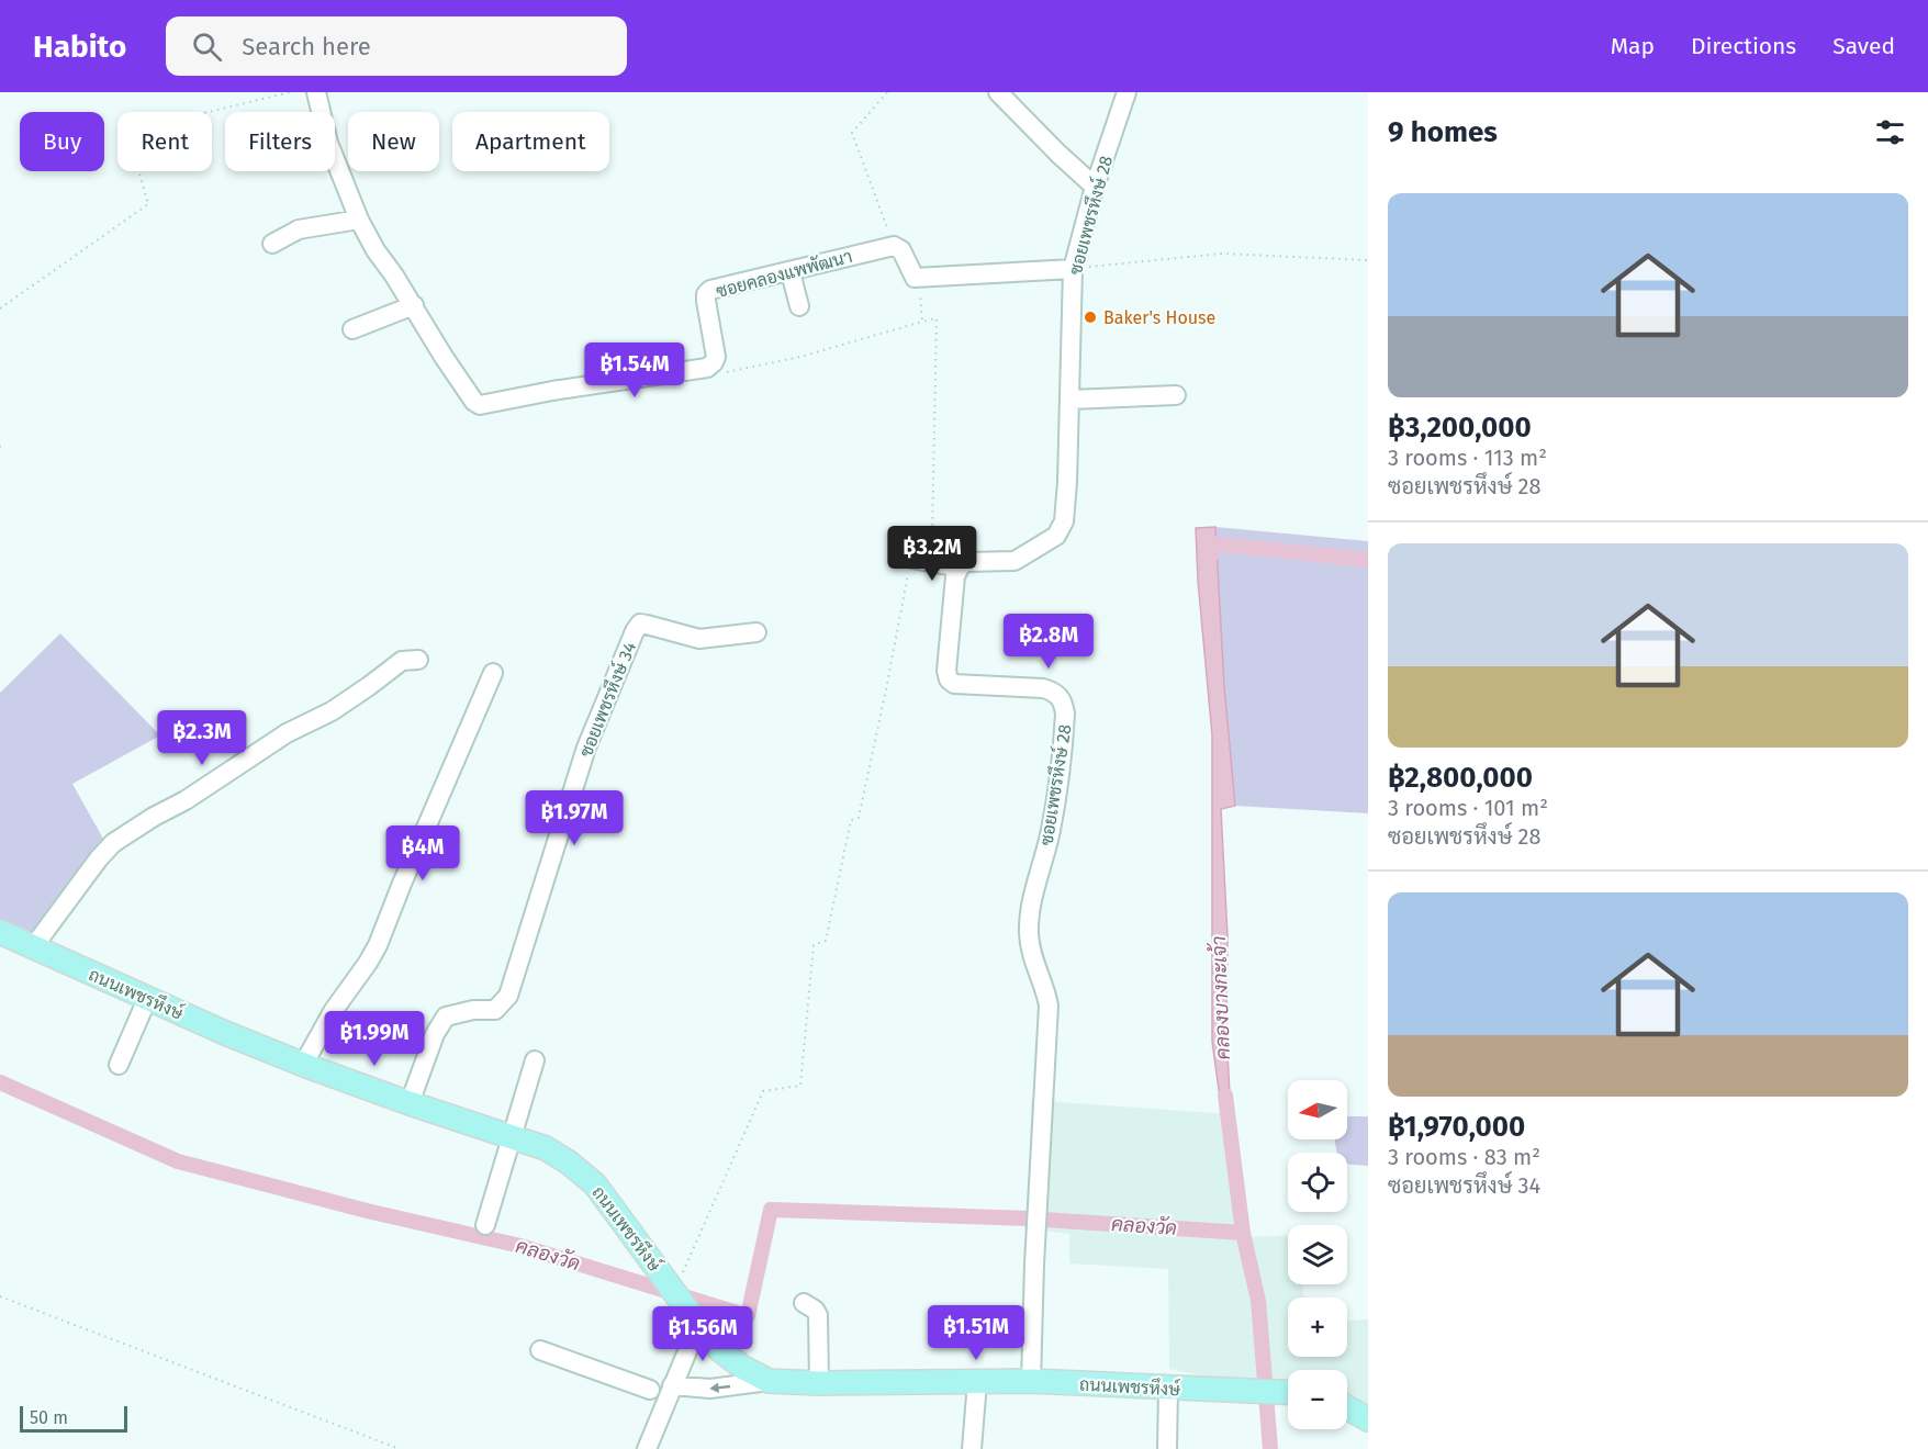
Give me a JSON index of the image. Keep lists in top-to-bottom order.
{
  "streets": {
    "main road": ["ถนนเพชรหึงษ์"],
    "street": ["ซอยเพชรหึงษ์ 28", "ซอยคลองแพพัฒนา", "ซอยเพชรหึงษ์ 34"]
  },
  "crossings": [
    ["ซอยเพชรหึงษ์ 28", "ถนนเพชรหึงษ์"],
    ["ซอยเพชรหึงษ์ 34", "ถนนเพชรหึงษ์"]
  ],
  "water": ["คลองบางกะเจ้า", "คลองวัด"],
  "places": ["Baker's House"],
  "scale_bar": "50 m",
  "north": "left",
  "page": {
    "header": "Habito",
    "search": "Search here",
    "nav": ["Map", "Directions", "Saved"],
    "heading": "9 homes",
    "chip": [
      "Buy",
      "Rent",
      "Filters",
      "New",
      "Apartment"
    ],
    "list": [
      {
        "name": "฿3,200,000",
        "note": "3 rooms · 113 m² · ซอยเพชรหึงษ์ 28"
      },
      {
        "name": "฿2,800,000",
        "note": "3 rooms · 101 m² · ซอยเพชรหึงษ์ 28"
      },
      {
        "name": "฿1,970,000",
        "note": "3 rooms · 83 m² · ซอยเพชรหึงษ์ 34"
      }
    ],
    "price": [
      "฿1.54M",
      "฿3.2M",
      "฿2.8M",
      "฿2.3M",
      "฿1.97M",
      "฿4M",
      "฿1.99M",
      "฿1.51M",
      "฿1.56M"
    ],
    "map_buttons": ["+", "−"],
    "scale": "50 m"
  }
}
